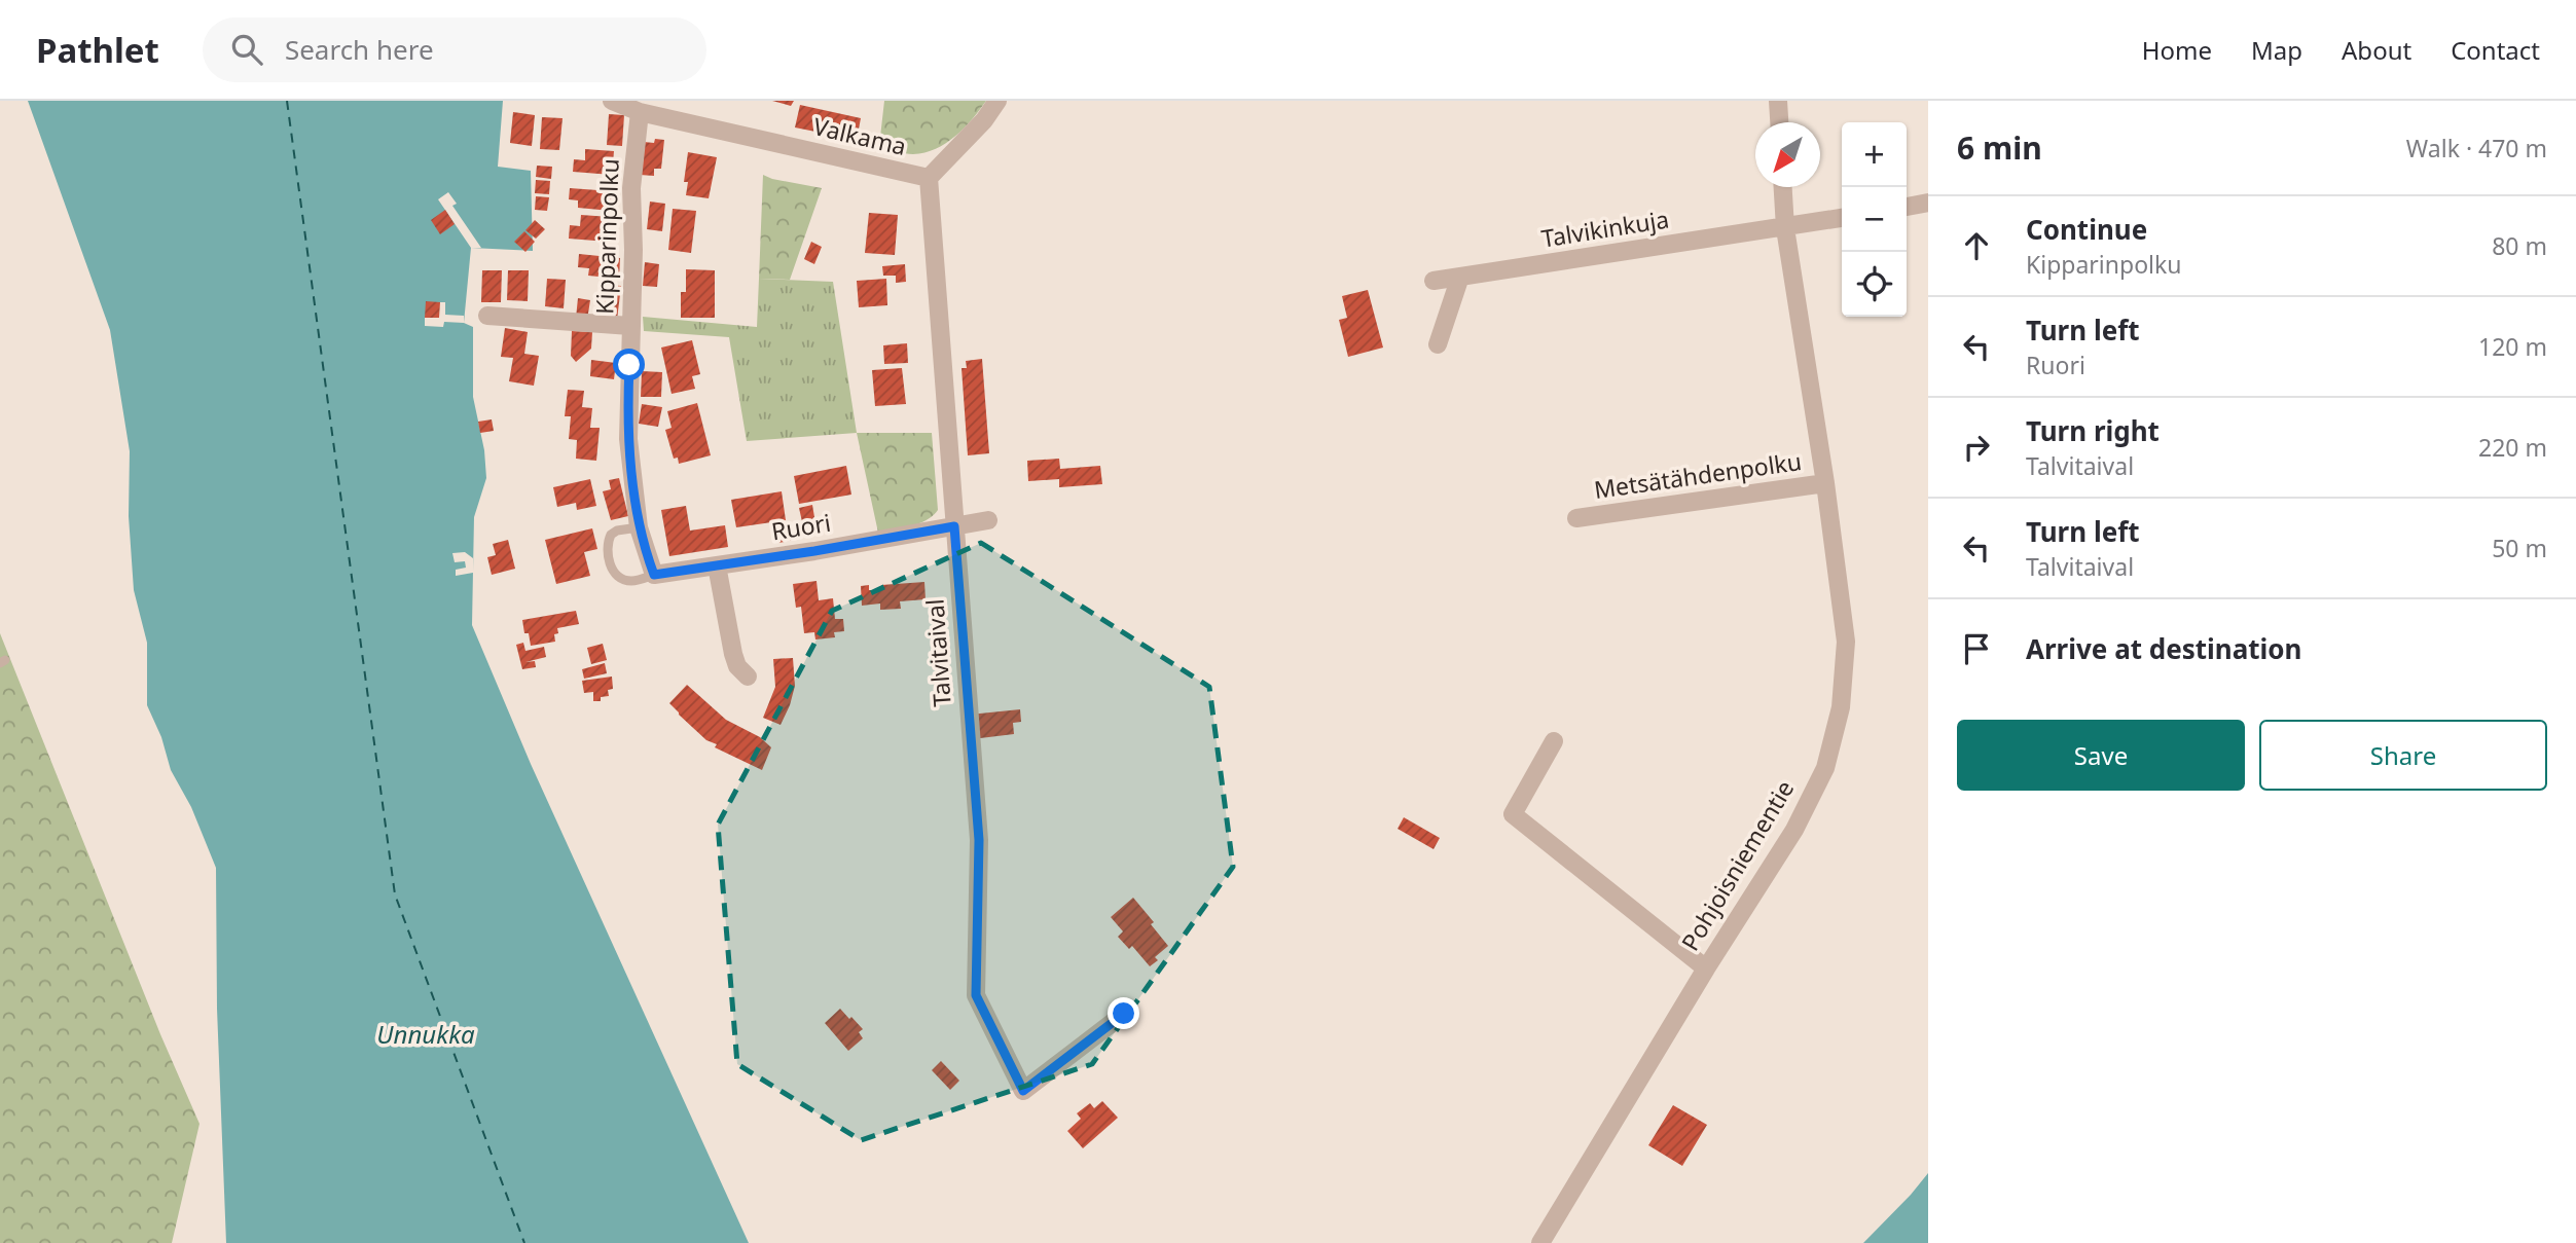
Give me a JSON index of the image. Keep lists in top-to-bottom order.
{
  "streets": {
    "street": [
      "Valkama",
      "Talvikinkuja",
      "Kipparinpolku",
      "Metsätähdenpolku",
      "Ruori",
      "Talvitaival",
      "Pohjoisniementie"
    ]
  },
  "crossings": [
    ["Valkama", "Kipparinpolku"],
    ["Valkama", "Talvitaival"],
    ["Talvikinkuja", "Pohjoisniementie"],
    ["Kipparinpolku", "Ruori"],
    ["Metsätähdenpolku", "Pohjoisniementie"],
    ["Ruori", "Talvitaival"]
  ],
  "water": ["Unnukka"],
  "north": "bottom left",
  "page": {
    "header": "Pathlet",
    "search": "Search here",
    "nav": [
      "Home",
      "Map",
      "About",
      "Contact"
    ],
    "heading": ["6 min", "Walk · 470 m"],
    "map_buttons": ["+", "−"],
    "list": [
      ["Continue", "Kipparinpolku", "80 m"],
      ["Turn left", "Ruori", "120 m"],
      ["Turn right", "Talvitaival", "220 m"],
      ["Turn left", "Talvitaival", "50 m"],
      "Arrive at destination"
    ],
    "buttons": ["Save", "Share"]
  }
}
